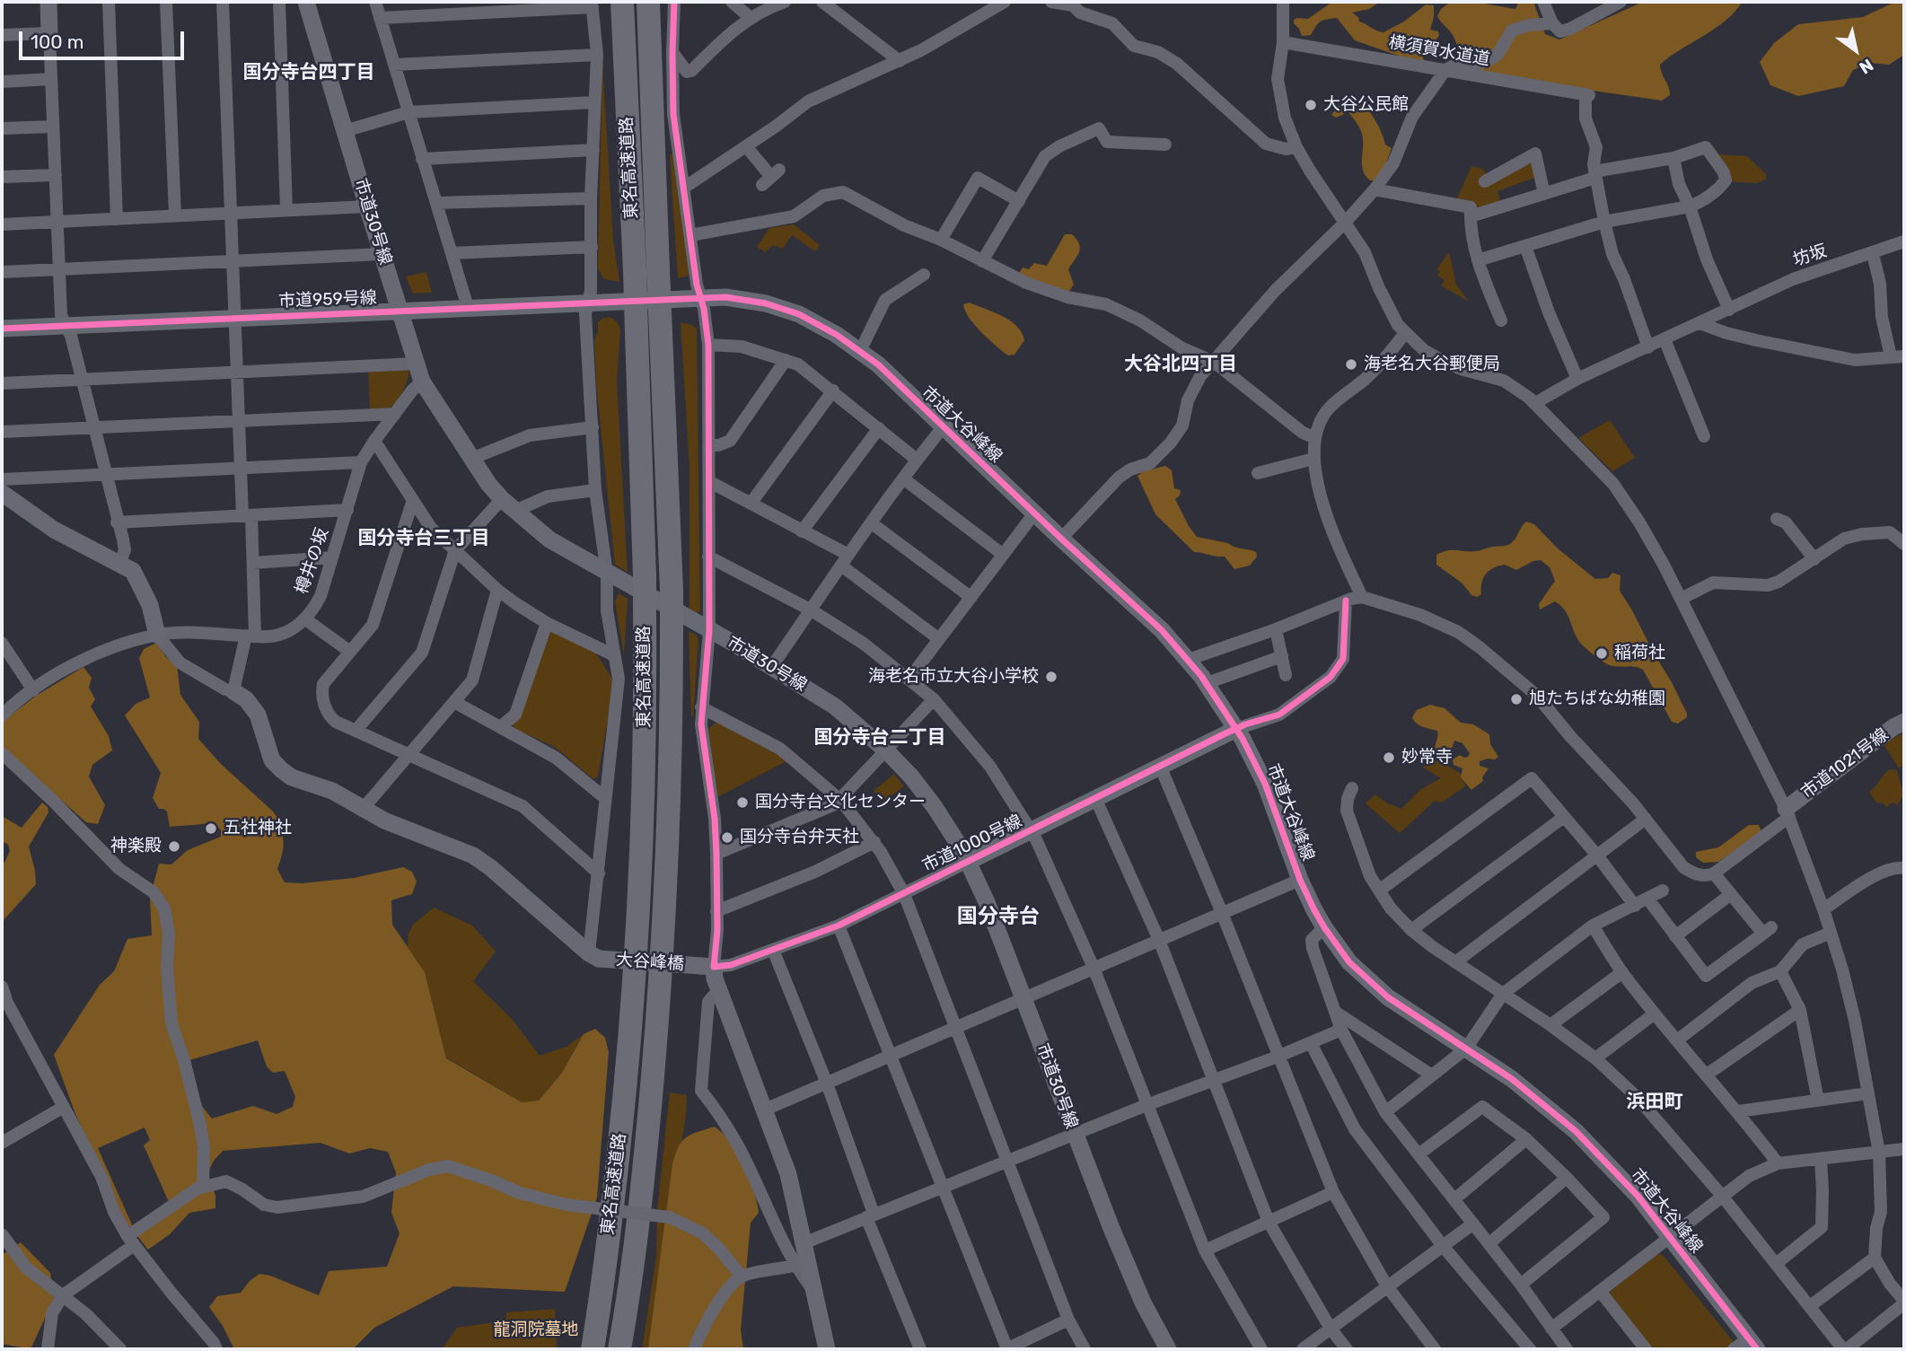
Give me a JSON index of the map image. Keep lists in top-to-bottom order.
{
  "streets": {
    "highway": ["東名高速道路"],
    "street": [
      "横須賀水道道",
      "市道30号線",
      "坊坂",
      "市道959号線",
      "市道大谷峰線",
      "樽井の坂",
      "市道1021号線",
      "市道1000号線",
      "大谷峰橋"
    ]
  },
  "crossings": [
    ["市道30号線", "市道959号線"],
    ["市道30号線", "樽井の坂"],
    ["市道30号線", "市道1000号線"],
    ["市道959号線", "市道大谷峰線"],
    ["市道大谷峰線", "市道1000号線"],
    ["市道1000号線", "大谷峰橋"]
  ],
  "districts": [
    "国分寺台四丁目",
    "大谷北四丁目",
    "国分寺台三丁目",
    "国分寺台二丁目",
    "国分寺台",
    "浜田町"
  ],
  "parks": ["龍洞院墓地"],
  "places": [
    "大谷公民館",
    "海老名大谷郵便局",
    "稲荷社",
    "海老名市立大谷小学校",
    "旭たちばな幼稚園",
    "妙常寺",
    "国分寺台文化センター",
    "五社神社",
    "国分寺台弁天社",
    "神楽殿"
  ],
  "scale_bar": "100 m",
  "north": "bottom right"
}
